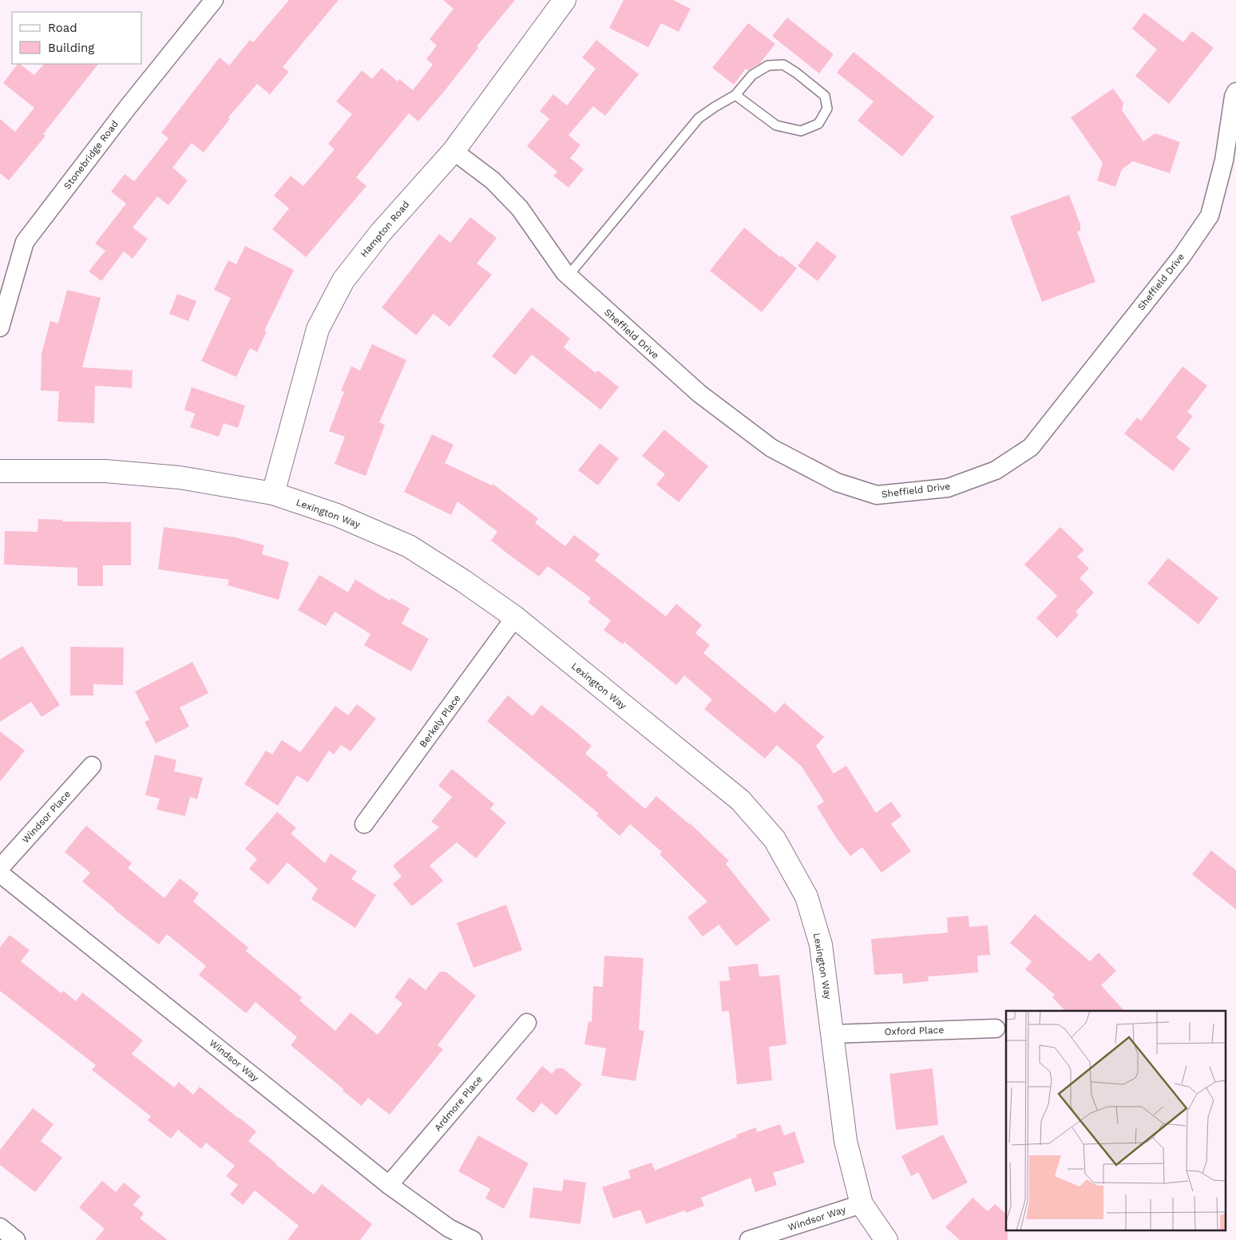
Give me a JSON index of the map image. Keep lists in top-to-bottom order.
{
  "streets": {
    "street": [
      "Stonebridge Road",
      "Hampton Road",
      "Sheffield Drive",
      "Lexington Way",
      "Berkely Place",
      "Windsor Place",
      "Oxford Place",
      "Windsor Way",
      "Ardmore Place"
    ]
  },
  "crossings": [
    ["Hampton Road", "Sheffield Drive"],
    ["Hampton Road", "Lexington Way"],
    ["Lexington Way", "Berkely Place"],
    ["Lexington Way", "Oxford Place"],
    ["Lexington Way", "Windsor Way"],
    ["Windsor Way", "Ardmore Place"]
  ],
  "legend": ["Road", "Building"]
}
